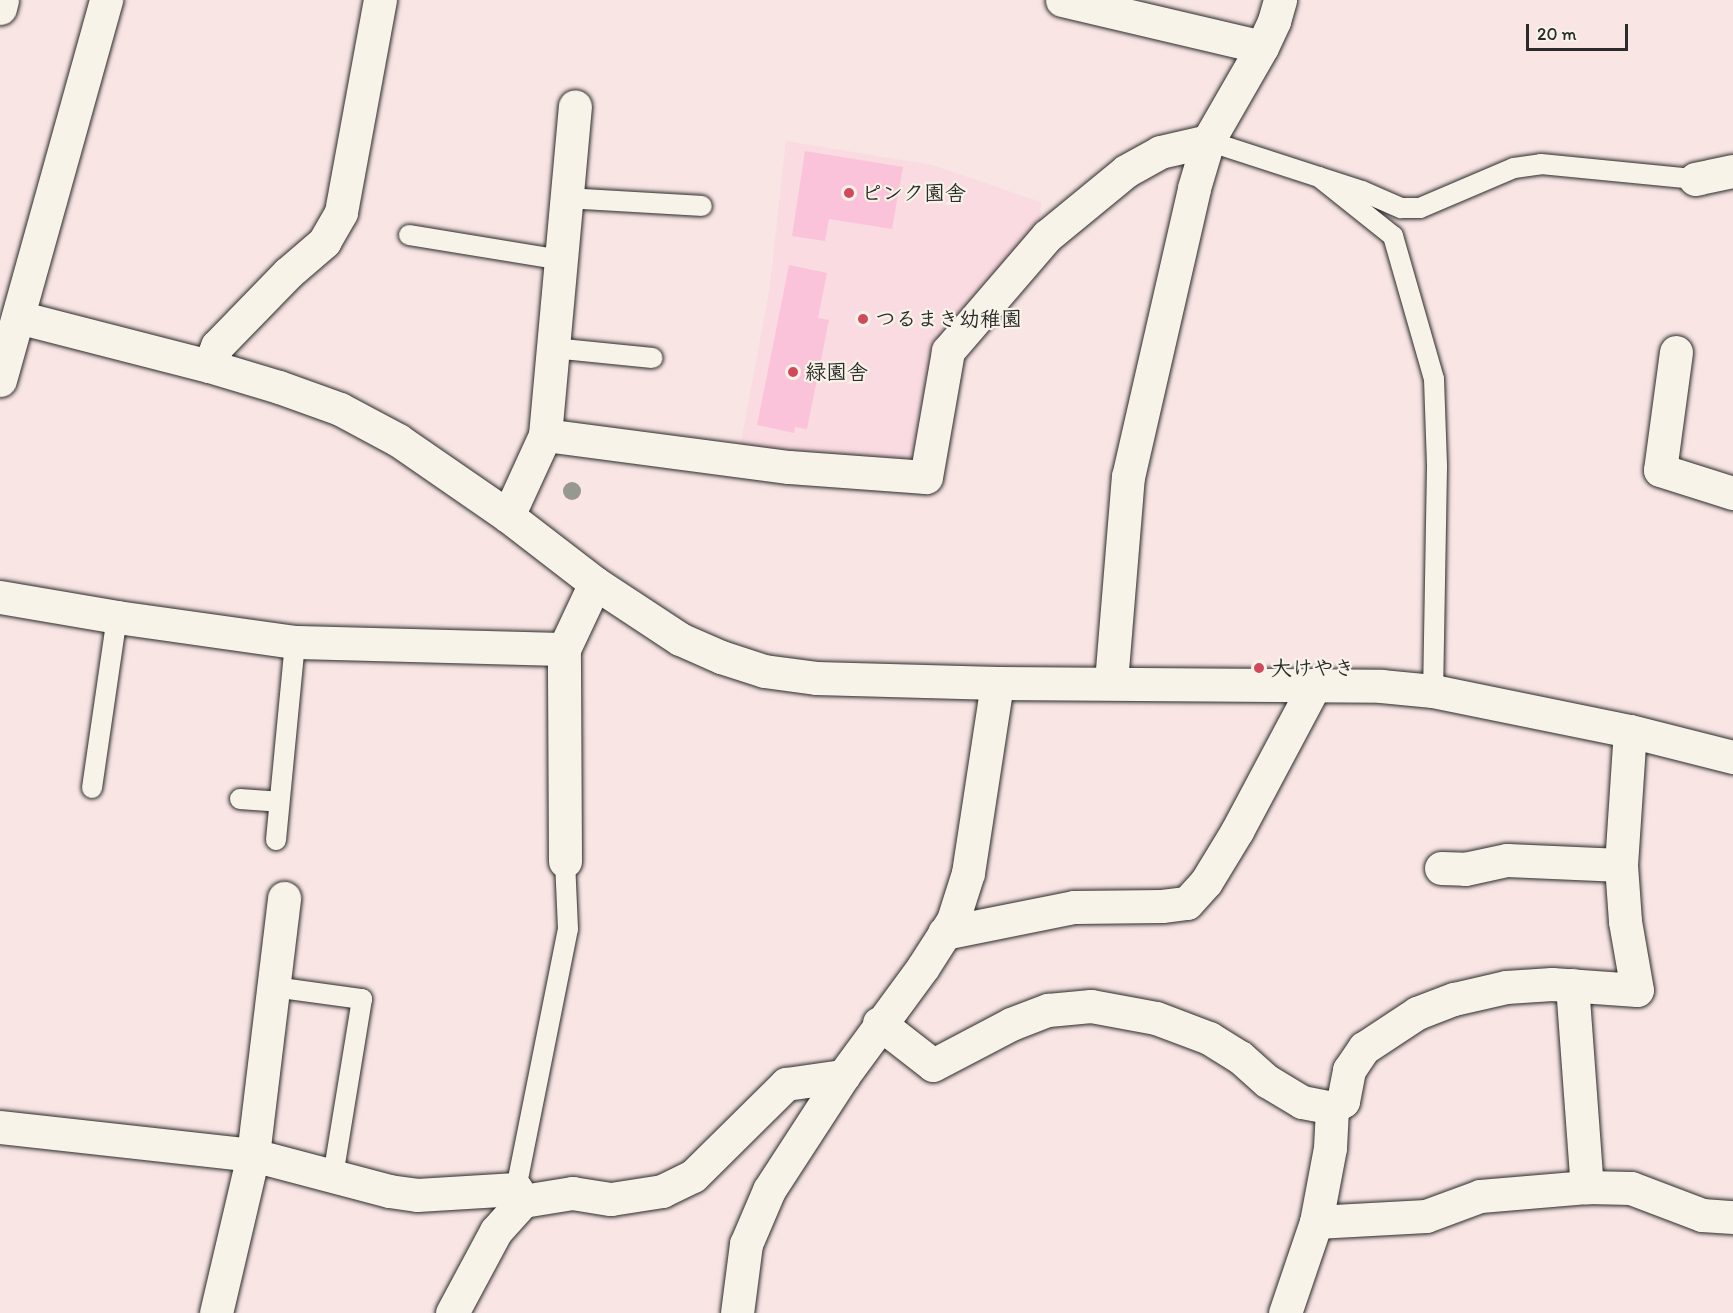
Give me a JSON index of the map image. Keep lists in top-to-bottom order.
{
  "places": [
    "ピンク園舎",
    "つるまき幼稚園",
    "緑園舎",
    "大けやき"
  ],
  "scale_bar": "20 m"
}
